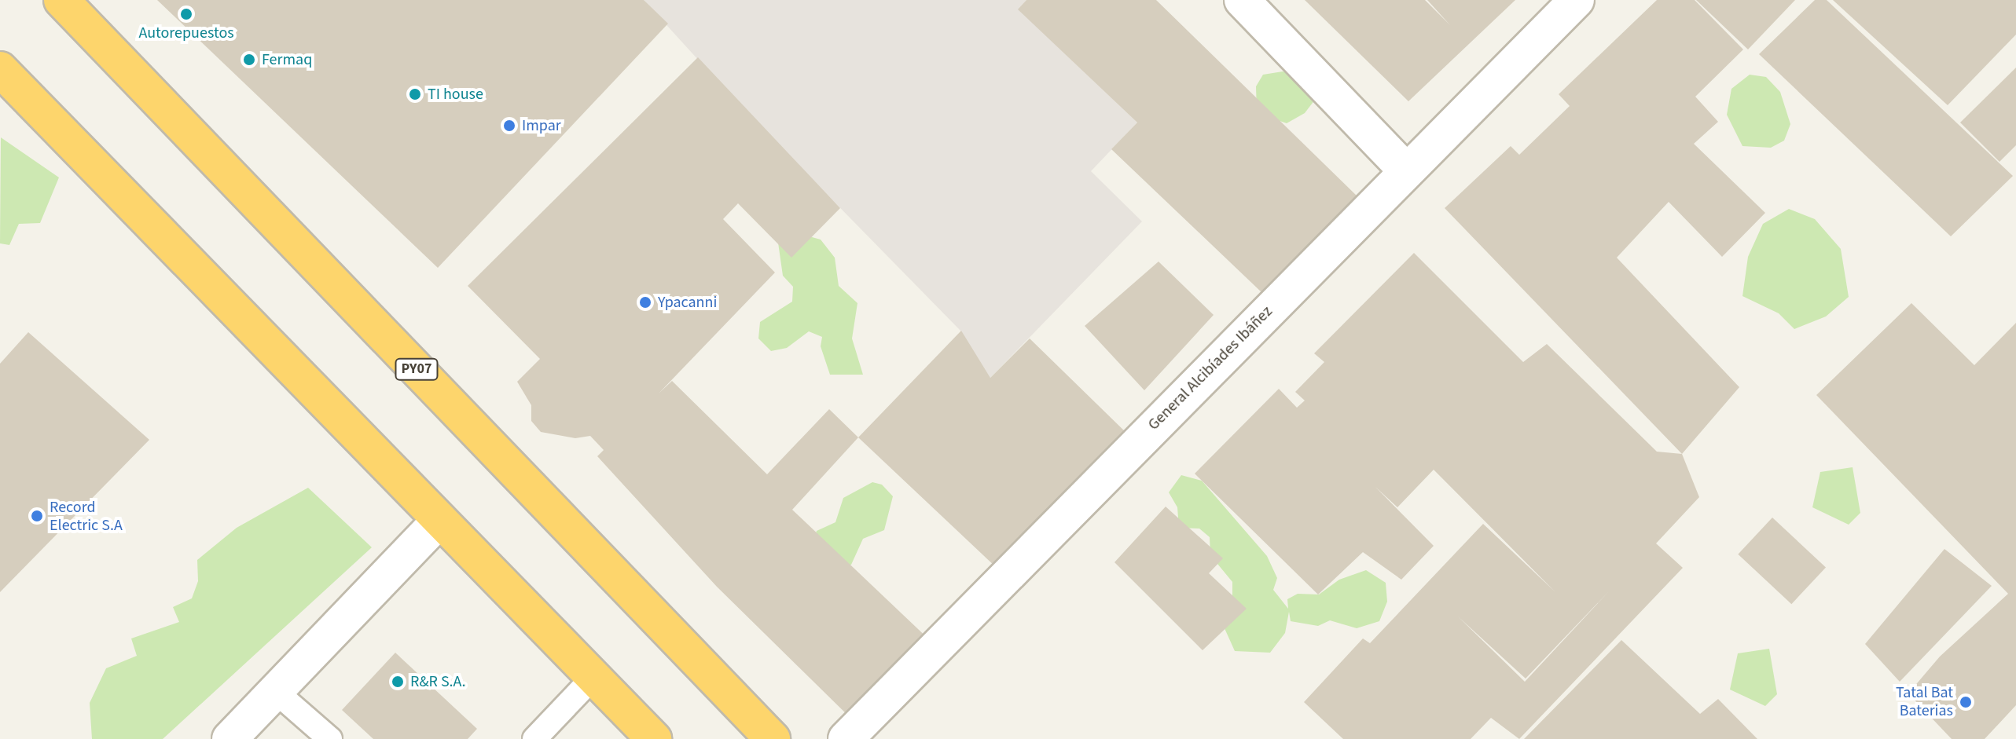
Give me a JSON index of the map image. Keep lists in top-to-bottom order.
{
  "streets": {
    "highway": ["PY07"],
    "street": ["General Alcibíades Ibáñez"]
  },
  "places": [
    "Autorepuestos",
    "Fermaq",
    "TI house",
    "Impar",
    "Ypacanni",
    "Record Electric S.A",
    "R&R S.A.",
    "Tatal Bat Baterias"
  ]
}
